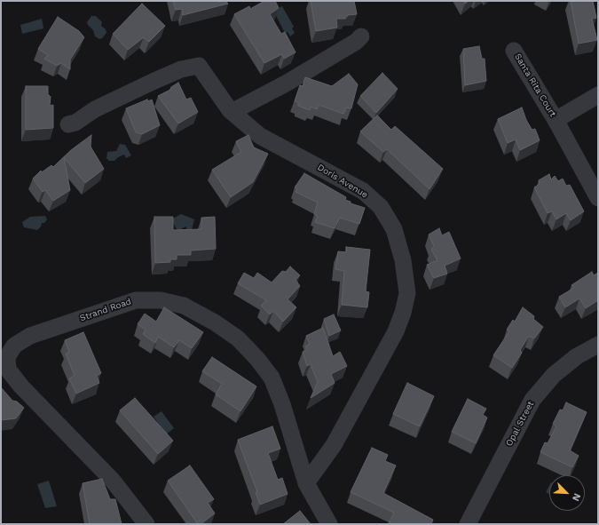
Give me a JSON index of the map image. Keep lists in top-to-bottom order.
{
  "streets": {
    "street": [
      "Santa Rita Court",
      "Doris Avenue",
      "Strand Road",
      "Opal Street"
    ]
  },
  "crossings": [
    ["Doris Avenue", "Strand Road"]
  ],
  "north": "bottom right"
}
